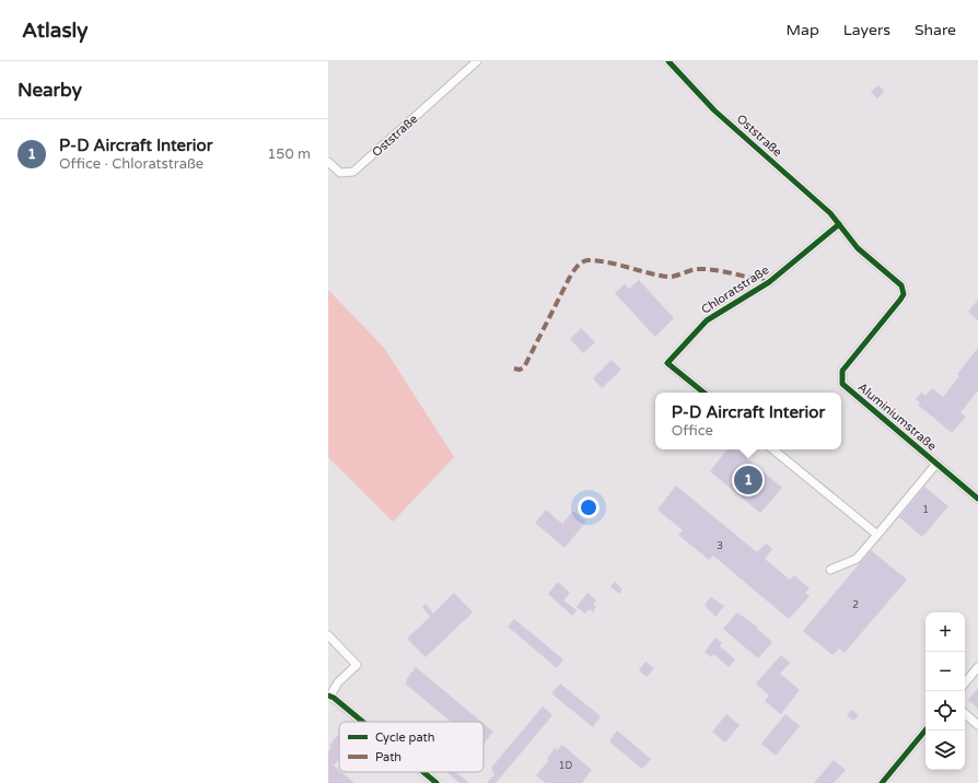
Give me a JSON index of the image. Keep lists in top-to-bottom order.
{
  "streets": {
    "street": ["Oststraße", "Chloratstraße", "Aluminiumstraße"]
  },
  "crossings": [
    ["Oststraße", "Chloratstraße"],
    ["Oststraße", "Aluminiumstraße"],
    ["Chloratstraße", "Aluminiumstraße"]
  ],
  "house_numbers": [
    "1",
    "3",
    "2",
    "1D"
  ],
  "legend": ["Cycle path", "Path"],
  "page": {
    "header": "Atlasly",
    "nav": ["Map", "Layers", "Share"],
    "heading": "Nearby",
    "list": [
      {
        "mark": "1",
        "name": "P-D Aircraft Interior",
        "note": "Office · Chloratstraße",
        "value": "150 m"
      }
    ],
    "popup": ["P-D Aircraft Interior", "Office"],
    "pins": "1",
    "map_buttons": ["+", "−"]
  }
}
